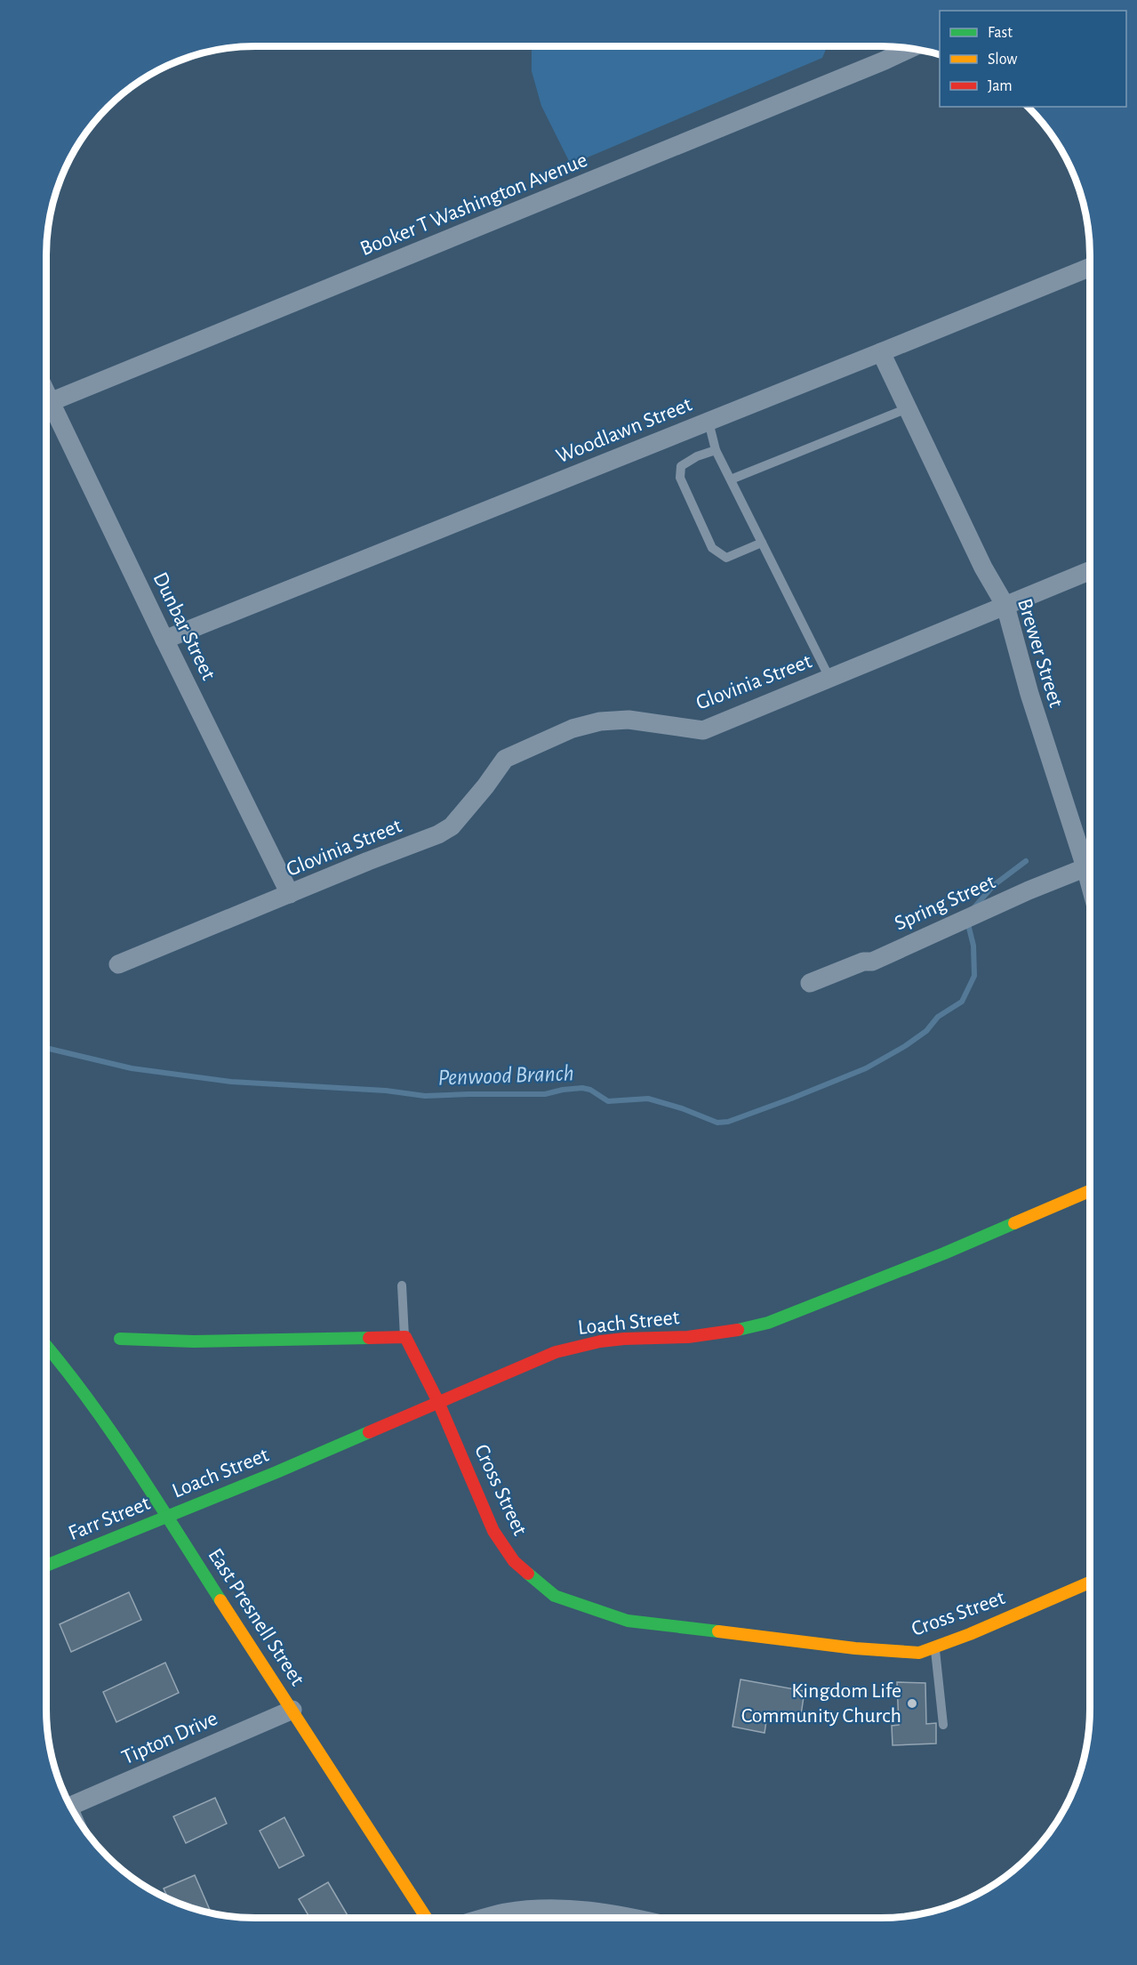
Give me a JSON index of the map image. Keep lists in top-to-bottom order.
{
  "streets": {
    "street": [
      "Booker T Washington Avenue",
      "Woodlawn Street",
      "Dunbar Street",
      "Brewer Street",
      "Glovinia Street",
      "Spring Street",
      "Loach Street",
      "Cross Street",
      "Farr Street",
      "East Presnell Street",
      "Tipton Drive"
    ]
  },
  "crossings": [
    ["Woodlawn Street", "Dunbar Street"],
    ["Woodlawn Street", "Brewer Street"],
    ["Dunbar Street", "Glovinia Street"],
    ["Brewer Street", "Glovinia Street"],
    ["Loach Street", "Cross Street"],
    ["Loach Street", "Farr Street"],
    ["Loach Street", "East Presnell Street"],
    ["Farr Street", "East Presnell Street"],
    ["East Presnell Street", "Tipton Drive"]
  ],
  "water": ["Penwood Branch"],
  "places": ["Kingdom Life Community Church"],
  "legend": ["Fast", "Slow", "Jam"]
}
